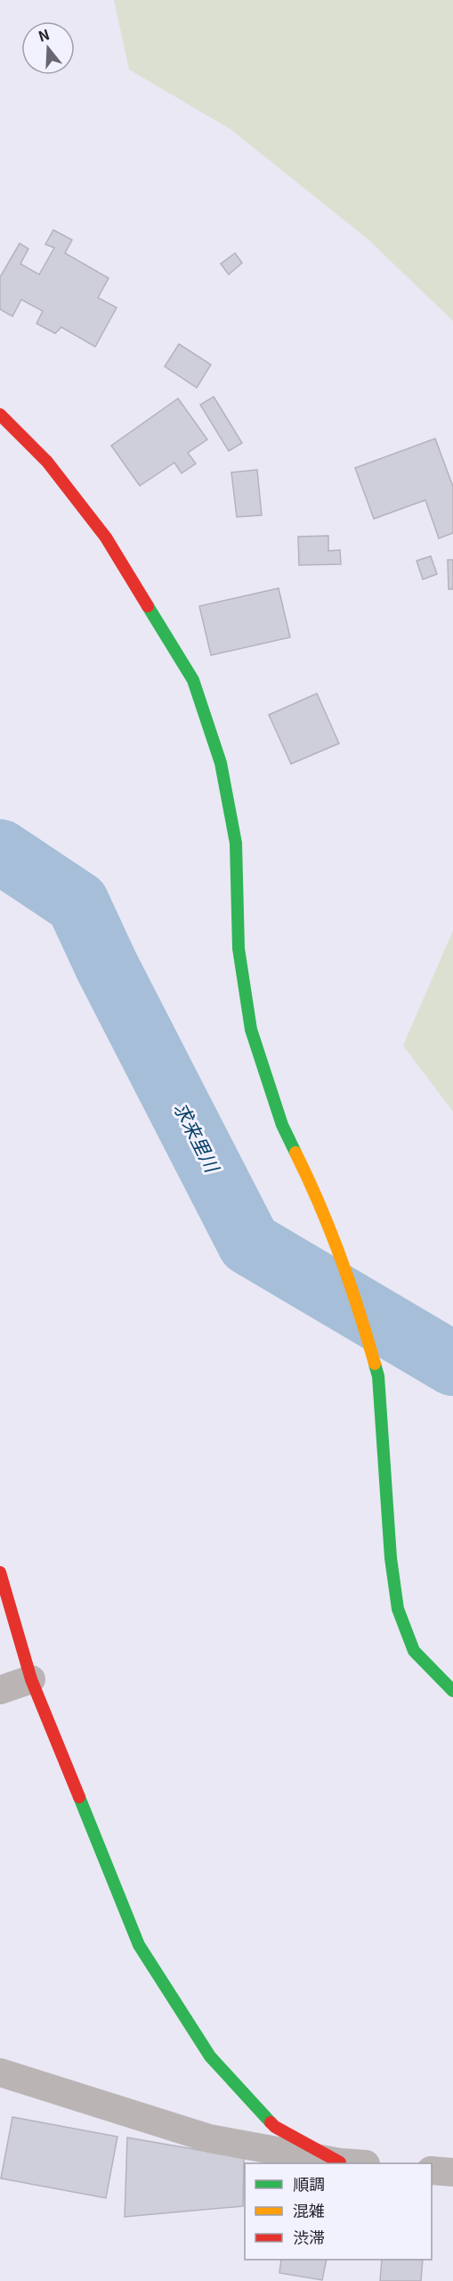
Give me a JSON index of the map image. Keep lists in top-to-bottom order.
{
  "water": ["求来里川"],
  "legend": ["順調", "混雑", "渋滞"],
  "north": "top"
}
